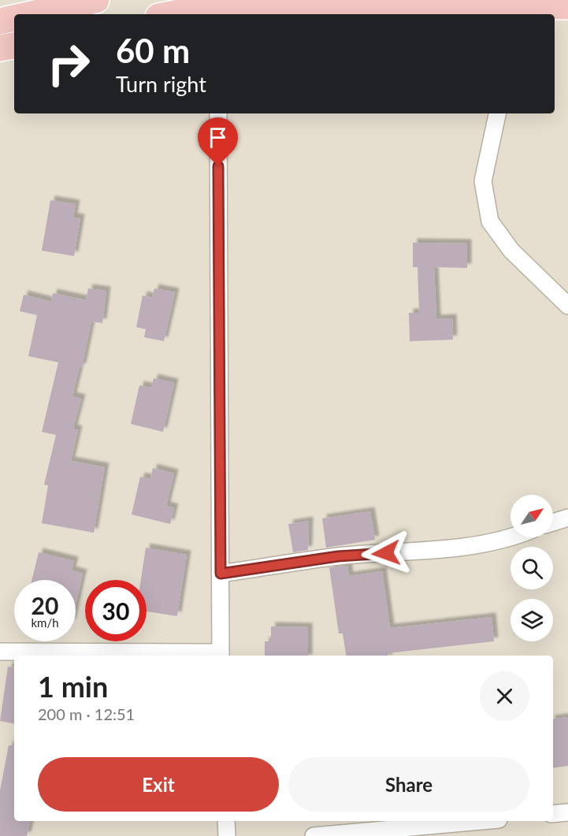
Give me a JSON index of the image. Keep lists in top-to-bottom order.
{
  "north": "top right",
  "page": {
    "turn": ["60 m", "Turn right"],
    "speed": "20 km/h",
    "limit": "30",
    "heading": ["1 min", "200 m · 12:51"],
    "buttons": ["Exit", "Share"]
  }
}
